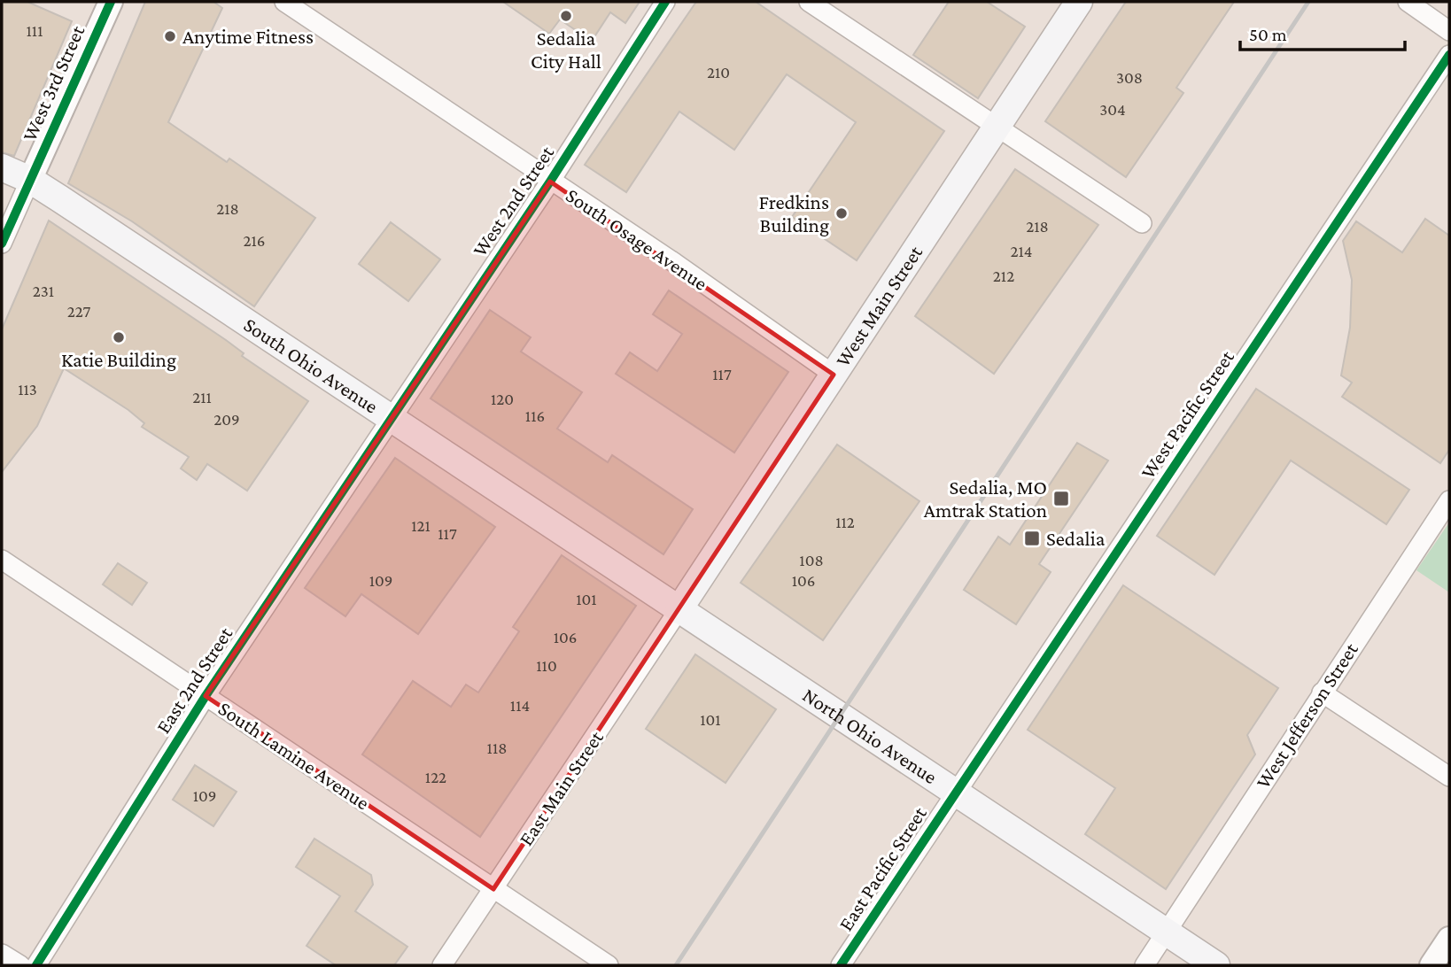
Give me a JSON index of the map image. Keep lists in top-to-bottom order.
{
  "streets": {
    "main road": ["West Main Street", "South Ohio Avenue", "North Ohio Avenue"],
    "street": [
      "West 3rd Street",
      "West 2nd Street",
      "South Osage Avenue",
      "West Pacific Street",
      "East 2nd Street",
      "West Jefferson Street",
      "South Lamine Avenue",
      "East Main Street",
      "East Pacific Street"
    ]
  },
  "crossings": [
    ["West 3rd Street", "South Ohio Avenue"],
    ["West 2nd Street", "South Osage Avenue"],
    ["West 2nd Street", "South Ohio Avenue"],
    ["West 2nd Street", "East 2nd Street"],
    ["South Osage Avenue", "West Main Street"],
    ["West Main Street", "South Ohio Avenue"],
    ["West Main Street", "North Ohio Avenue"],
    ["West Main Street", "East Main Street"],
    ["South Ohio Avenue", "East 2nd Street"],
    ["South Ohio Avenue", "North Ohio Avenue"],
    ["South Ohio Avenue", "East Main Street"],
    ["West Pacific Street", "North Ohio Avenue"],
    ["West Pacific Street", "East Pacific Street"],
    ["East 2nd Street", "South Lamine Avenue"],
    ["West Jefferson Street", "North Ohio Avenue"],
    ["North Ohio Avenue", "East Main Street"],
    ["North Ohio Avenue", "East Pacific Street"],
    ["South Lamine Avenue", "East Main Street"]
  ],
  "places": {
    "other": [
      "Sedalia City Hall",
      "Anytime Fitness",
      "Fredkins Building",
      "Katie Building"
    ],
    "transit": ["Sedalia, MO Amtrak Station", "Sedalia"]
  },
  "house_numbers": [
    "111",
    "210",
    "308",
    "304",
    "218",
    "218",
    "216",
    "214",
    "212",
    "231",
    "227",
    "117",
    "113",
    "211",
    "120",
    "116",
    "209",
    "112",
    "121",
    "117",
    "108",
    "109",
    "106",
    "101",
    "106",
    "110",
    "114",
    "101",
    "118",
    "122",
    "109"
  ],
  "scale_bar": "50 m"
}
